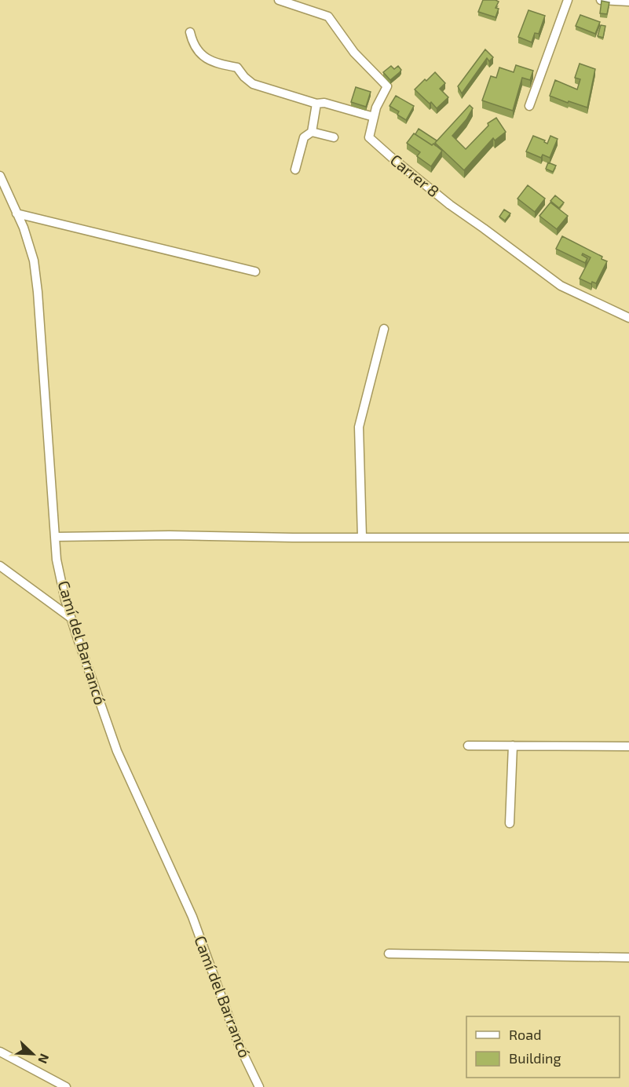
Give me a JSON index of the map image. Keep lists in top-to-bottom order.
{
  "streets": {
    "street": ["Carrer 8", "Camí del Barrancó"]
  },
  "legend": ["Road", "Building"],
  "north": "bottom right"
}
